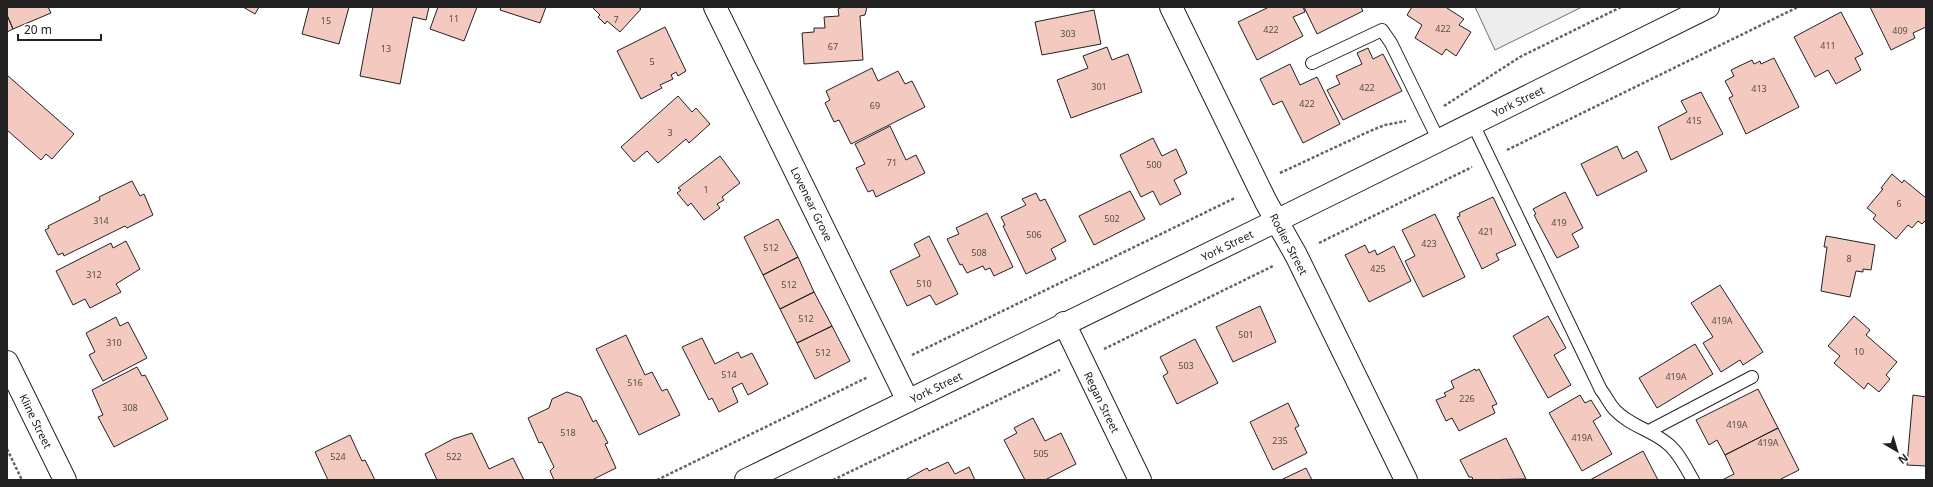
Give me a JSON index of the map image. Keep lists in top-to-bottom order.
{
  "streets": {
    "street": [
      "York Street",
      "Lovenear Grove",
      "Rodier Street",
      "Regan Street",
      "Kline Street"
    ]
  },
  "crossings": [
    ["York Street", "Lovenear Grove"],
    ["York Street", "Rodier Street"],
    ["York Street", "Regan Street"]
  ],
  "house_numbers": [
    "11",
    "7",
    "15",
    "422",
    "422",
    "409",
    "303",
    "411",
    "67",
    "13",
    "5",
    "301",
    "422",
    "413",
    "422",
    "69",
    "415",
    "3",
    "71",
    "500",
    "1",
    "6",
    "502",
    "314",
    "419",
    "421",
    "506",
    "423",
    "512",
    "508",
    "8",
    "425",
    "312",
    "510",
    "512",
    "512",
    "419A",
    "501",
    "310",
    "10",
    "512",
    "503",
    "514",
    "419A",
    "516",
    "226",
    "308",
    "419A",
    "518",
    "419A",
    "235",
    "419A",
    "505",
    "524",
    "522"
  ],
  "scale_bar": "20 m",
  "north": "bottom right"
}
